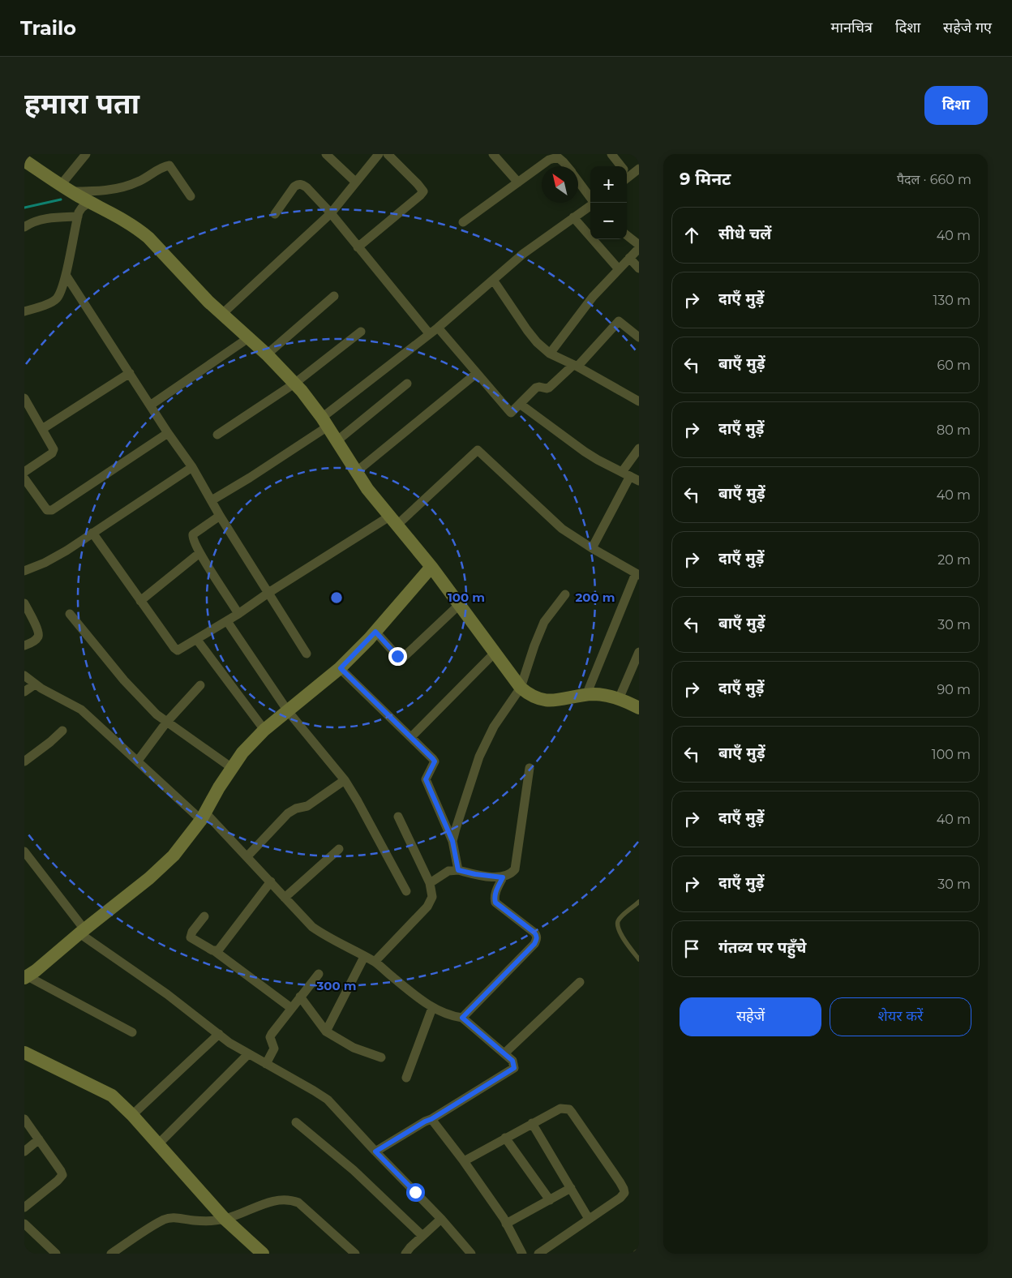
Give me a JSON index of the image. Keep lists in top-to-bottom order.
{
  "north": "top left",
  "page": {
    "header": "Trailo",
    "nav": ["मानचित्र", "दिशा", "सहेजे गए"],
    "title": "हमारा पता",
    "buttons": [
      "दिशा",
      ["सहेजें", "शेयर करें"]
    ],
    "heading": ["9 मिनट", "पैदल · 660 m"],
    "map_buttons": ["+", "−"],
    "list": [
      ["सीधे चलें", "40 m"],
      ["दाएँ मुड़ें", "130 m"],
      ["बाएँ मुड़ें", "60 m"],
      ["दाएँ मुड़ें", "80 m"],
      ["बाएँ मुड़ें", "40 m"],
      ["दाएँ मुड़ें", "20 m"],
      ["बाएँ मुड़ें", "30 m"],
      ["दाएँ मुड़ें", "90 m"],
      ["बाएँ मुड़ें", "100 m"],
      ["दाएँ मुड़ें", "40 m"],
      ["दाएँ मुड़ें", "30 m"],
      "गंतव्य पर पहुँचे"
    ]
  },
  "rings": ["100 m", "200 m", "300 m"]
}
